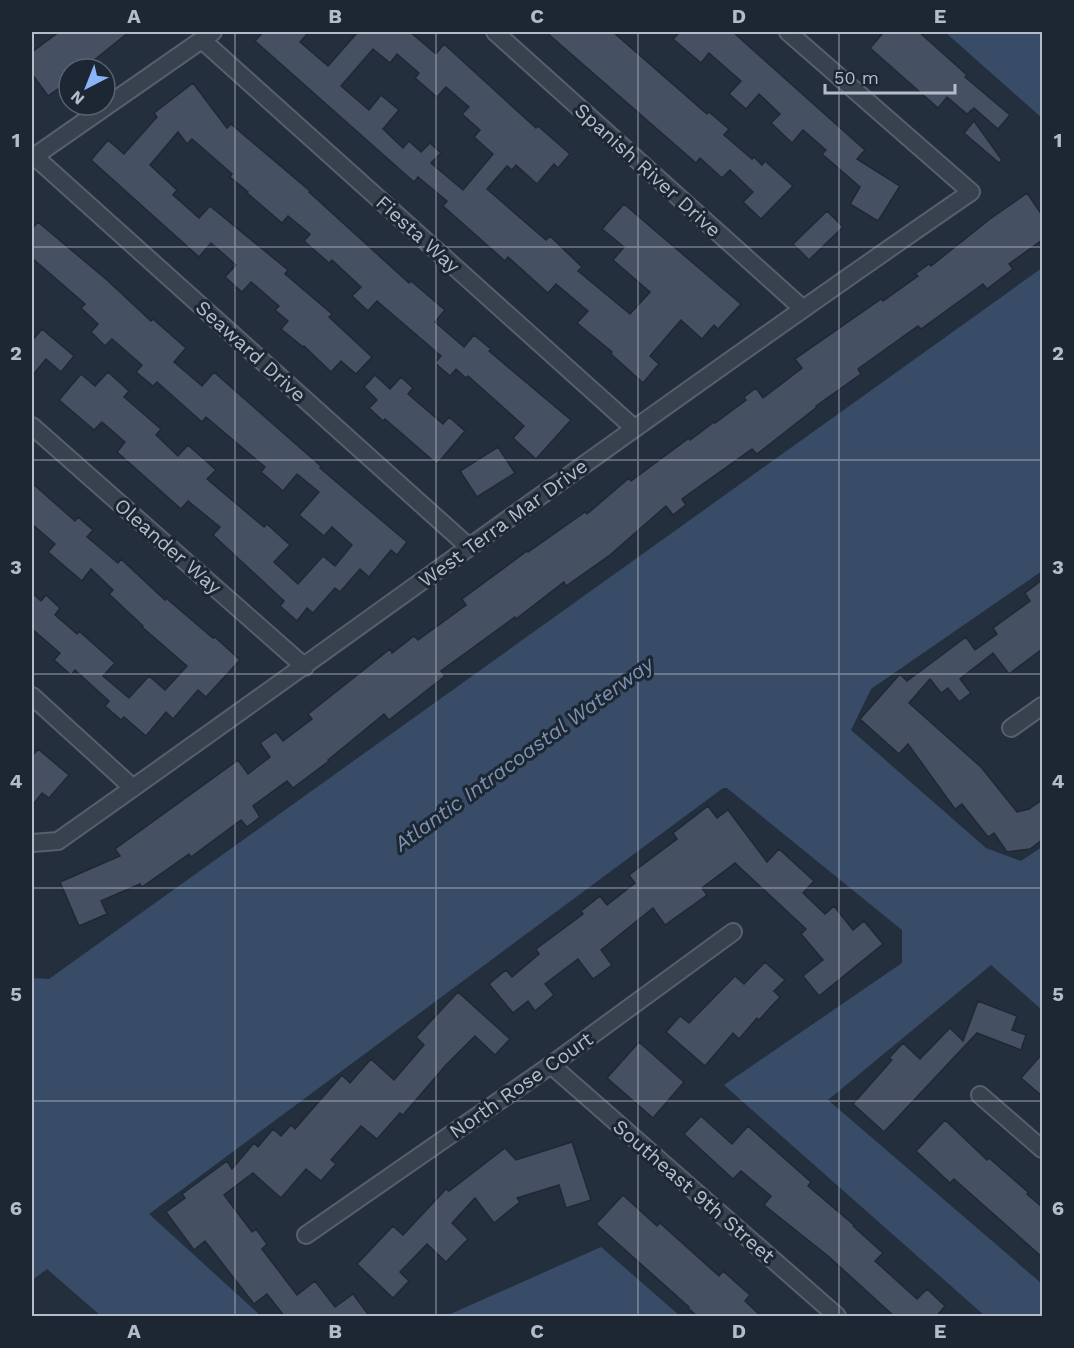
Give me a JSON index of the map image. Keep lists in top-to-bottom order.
{
  "streets": {
    "street": [
      "Spanish River Drive",
      "Fiesta Way",
      "Seaward Drive",
      "West Terra Mar Drive",
      "Oleander Way",
      "North Rose Court",
      "Southeast 9th Street"
    ]
  },
  "crossings": [
    ["Spanish River Drive", "West Terra Mar Drive"],
    ["Fiesta Way", "West Terra Mar Drive"],
    ["Seaward Drive", "West Terra Mar Drive"],
    ["West Terra Mar Drive", "Oleander Way"],
    ["North Rose Court", "Southeast 9th Street"]
  ],
  "water": ["Atlantic Intracoastal Waterway"],
  "scale_bar": "50 m",
  "north": "bottom left",
  "grid": {
    "columns": [
      "A",
      "B",
      "C",
      "D",
      "E"
    ],
    "rows": [
      "1",
      "2",
      "3",
      "4",
      "5",
      "6"
    ]
  }
}
